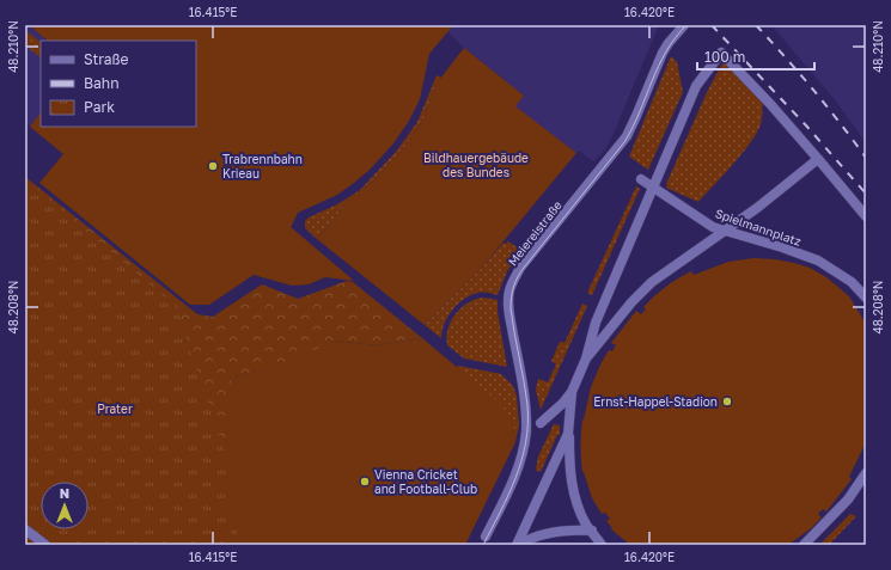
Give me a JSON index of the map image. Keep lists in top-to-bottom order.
{
  "streets": {
    "street": ["Spielmannplatz", "Meiereistraße"]
  },
  "parks": ["Bildhauergebäude des Bundes", "Prater"],
  "places": ["Trabrennbahn Krieau", "Ernst-Happel-Stadion", "Vienna Cricket and Football-Club"],
  "legend": ["Straße", "Bahn", "Park"],
  "scale_bar": "100 m",
  "north": "top",
  "coordinates": [
    "16.415°E",
    "16.420°E",
    "48.210°N",
    "48.208°N"
  ]
}
